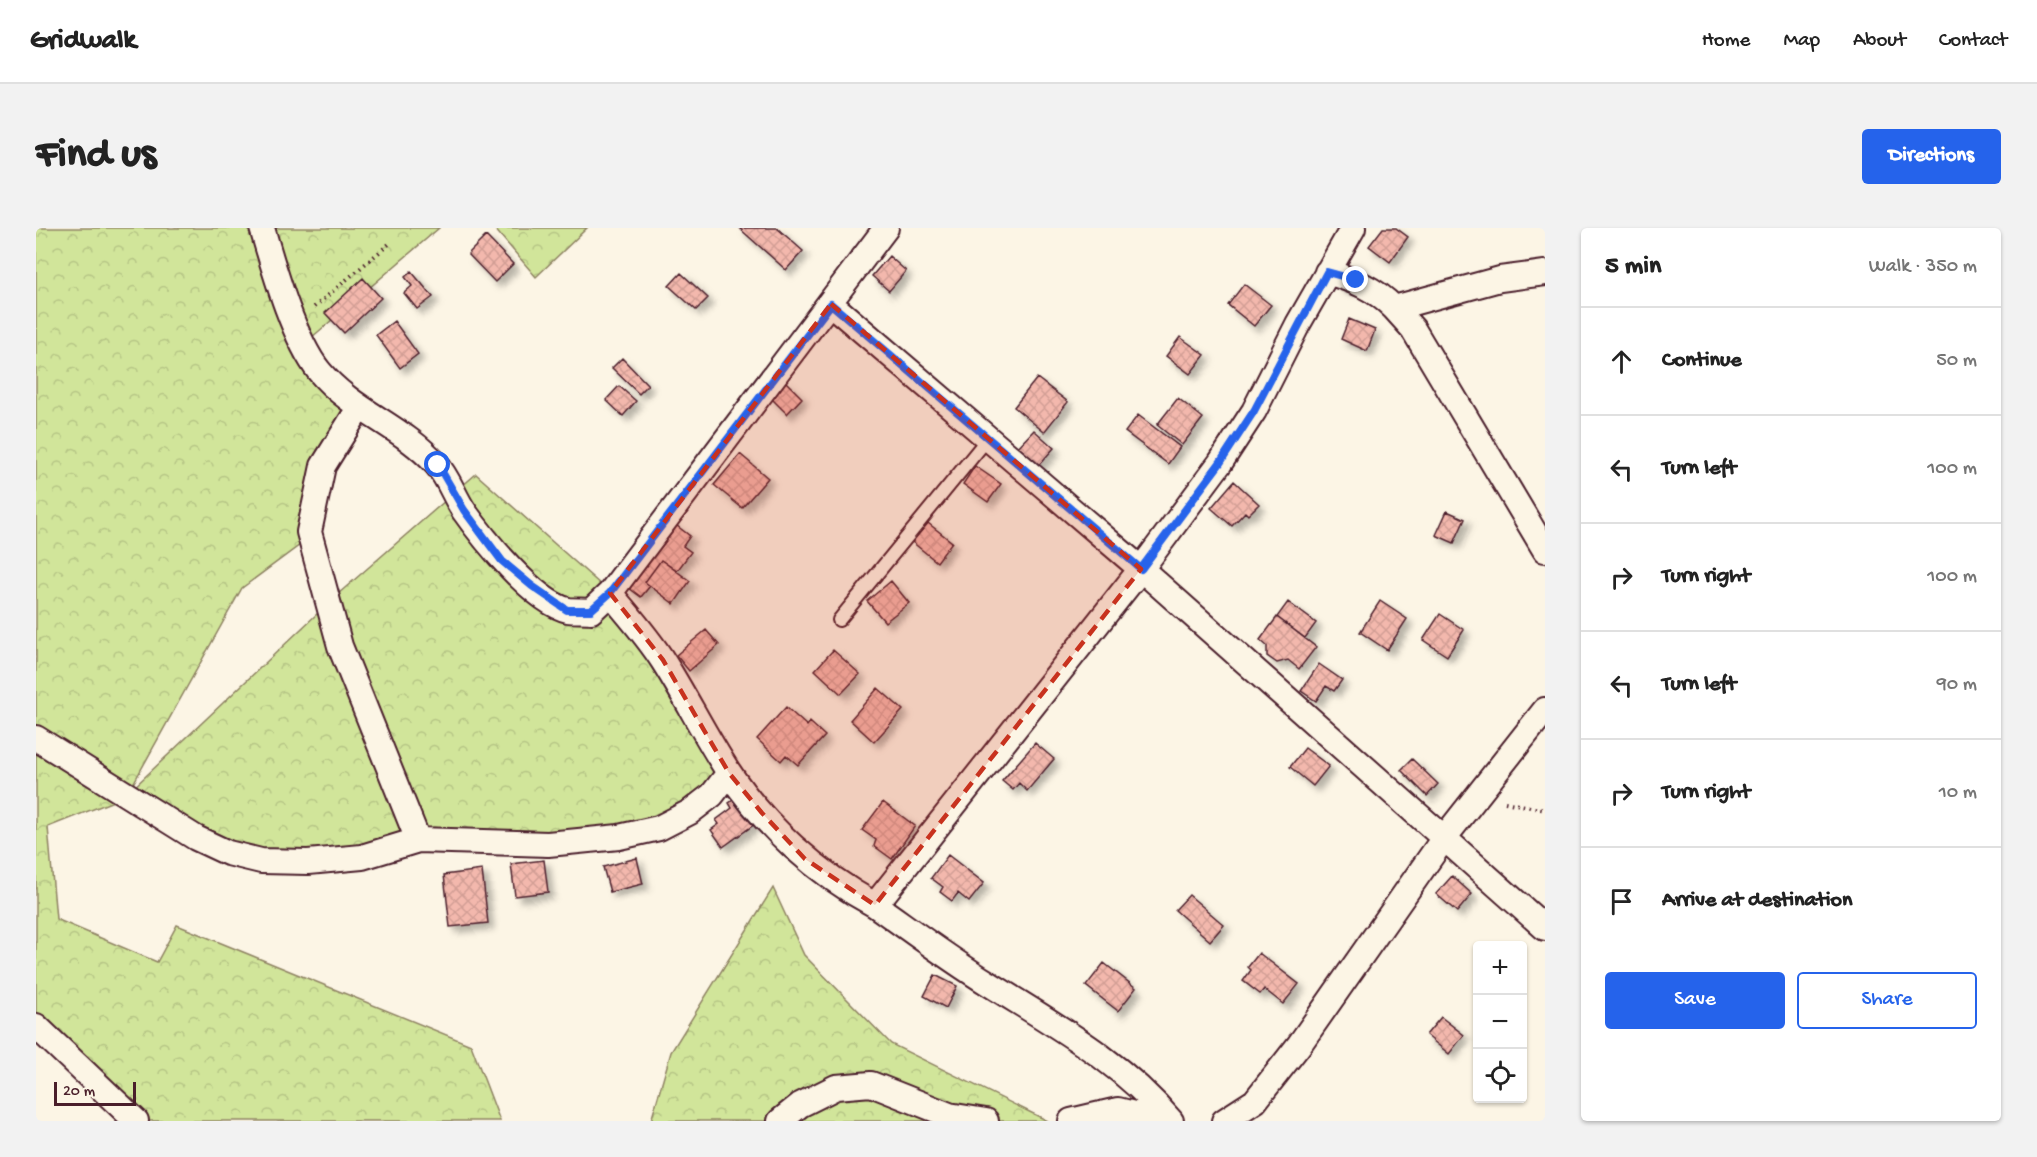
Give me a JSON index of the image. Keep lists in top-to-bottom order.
{
  "scale_bar": "20 m",
  "page": {
    "header": "Gridwalk",
    "nav": [
      "Home",
      "Map",
      "About",
      "Contact"
    ],
    "buttons": [
      "Directions",
      ["Save", "Share"]
    ],
    "title": "Find us",
    "heading": ["5 min", "Walk · 350 m"],
    "list": [
      ["Continue", "50 m"],
      ["Turn left", "100 m"],
      ["Turn right", "100 m"],
      ["Turn left", "90 m"],
      ["Turn right", "10 m"],
      "Arrive at destination"
    ],
    "map_buttons": ["+", "−"],
    "scale": "20 m"
  }
}
